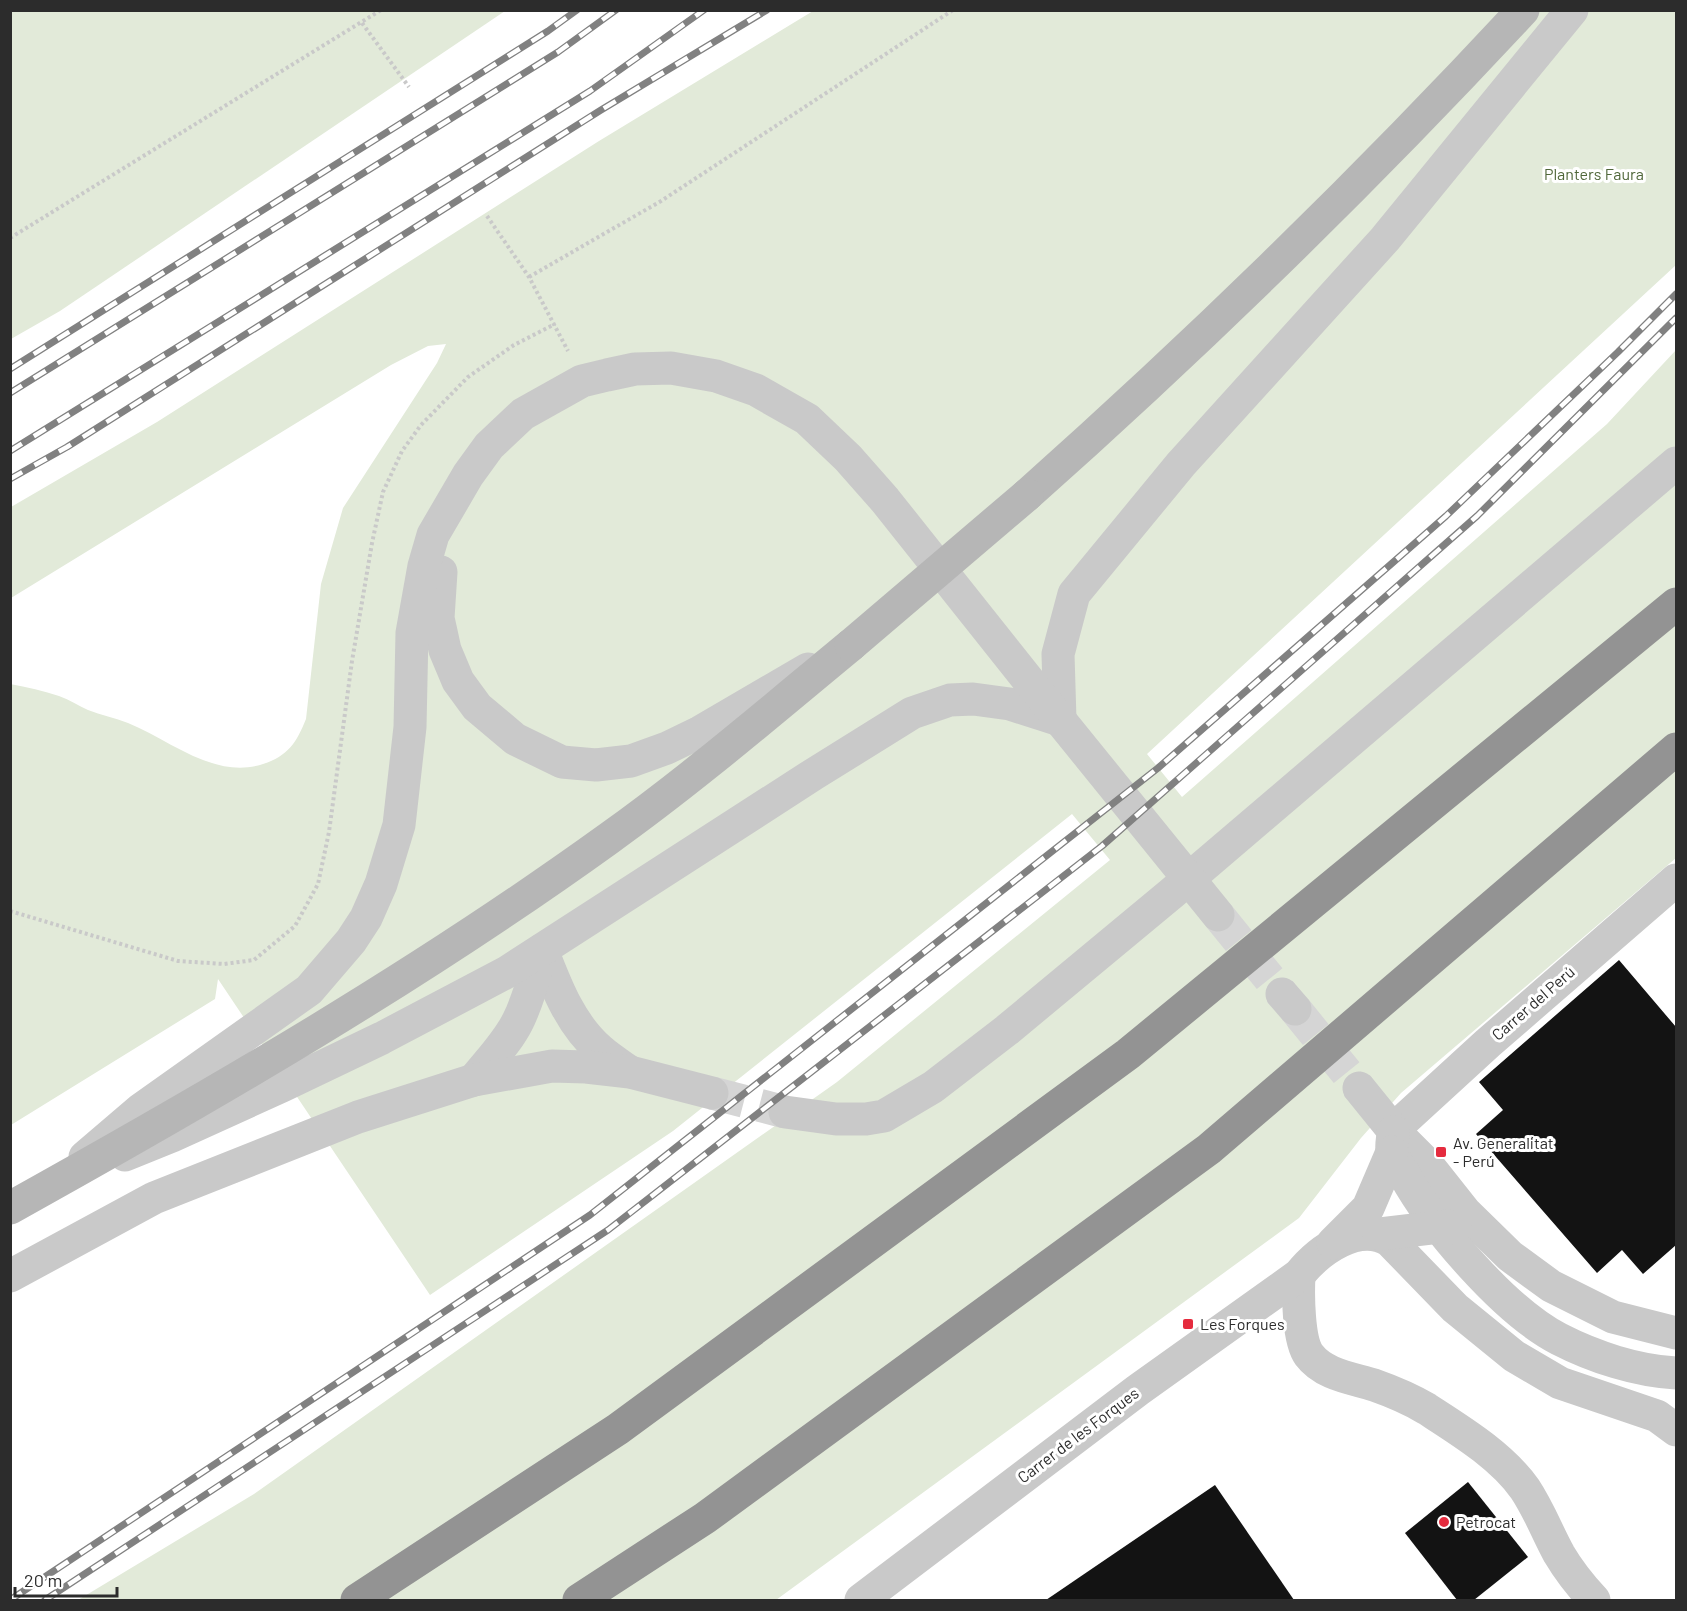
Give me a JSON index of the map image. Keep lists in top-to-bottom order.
{
  "streets": {
    "street": ["Carrer del Perú", "Carrer de les Forques"]
  },
  "parks": ["Planters Faura"],
  "places": {
    "transit": ["Av. Generalitat - Perú", "Les Forques"],
    "other": ["Petrocat"]
  },
  "scale_bar": "20 m"
}
